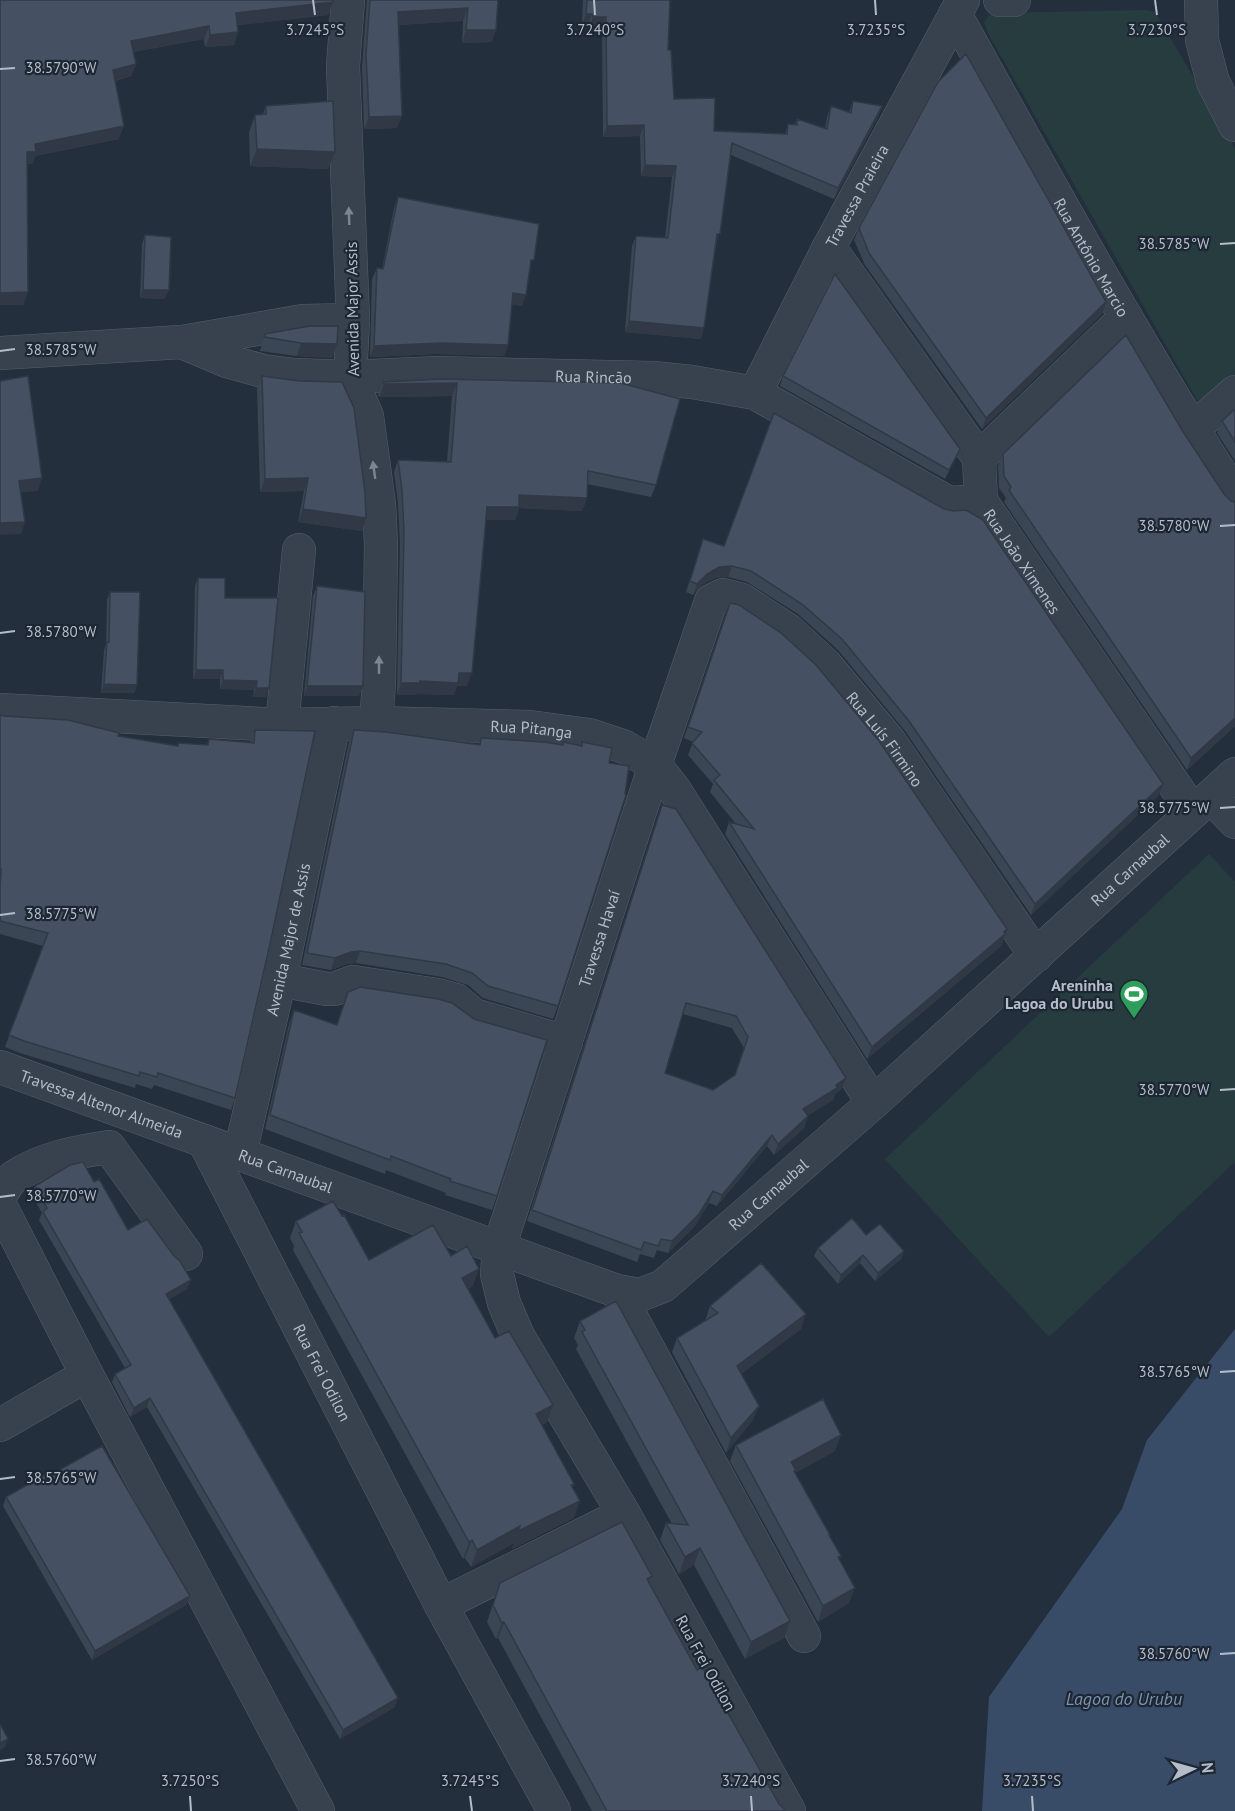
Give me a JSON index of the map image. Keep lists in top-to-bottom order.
{
  "streets": {
    "street": [
      "Travessa Praieira",
      "Rua Antônio Marcio",
      "Avenida Major Assis",
      "Rua Rincão",
      "Rua João Ximenes",
      "Rua Pitanga",
      "Rua Luís Firmino",
      "Rua Carnaubal",
      "Avenida Major de Assis",
      "Travessa Havaí",
      "Travessa Altenor Almeida",
      "Rua Frei Odilon"
    ]
  },
  "crossings": [
    ["Travessa Praieira", "Rua Antônio Marcio"],
    ["Travessa Praieira", "Rua Rincão"],
    ["Avenida Major Assis", "Rua Rincão"],
    ["Avenida Major Assis", "Rua Pitanga"],
    ["Rua Rincão", "Rua João Ximenes"],
    ["Rua João Ximenes", "Rua Carnaubal"],
    ["Rua Pitanga", "Rua Carnaubal"],
    ["Rua Pitanga", "Avenida Major de Assis"],
    ["Rua Pitanga", "Travessa Havaí"],
    ["Rua Luís Firmino", "Rua Carnaubal"],
    ["Rua Luís Firmino", "Travessa Havaí"],
    ["Rua Carnaubal", "Avenida Major de Assis"],
    ["Rua Carnaubal", "Travessa Havaí"],
    ["Rua Carnaubal", "Travessa Altenor Almeida"],
    ["Rua Carnaubal", "Rua Frei Odilon"],
    ["Travessa Havaí", "Rua Frei Odilon"],
    ["Travessa Altenor Almeida", "Rua Frei Odilon"]
  ],
  "one_way": ["Avenida Major Assis"],
  "water": ["Lagoa do Urubu"],
  "places": {
    "sports": ["Areninha Lagoa do Urubu"]
  },
  "north": "right",
  "coordinates": [
    "3.7245°S",
    "3.7240°S",
    "3.7235°S",
    "3.7230°S",
    "38.5790°W",
    "38.5785°W",
    "38.5780°W",
    "38.5775°W",
    "38.5770°W",
    "38.5765°W",
    "38.5760°W",
    "3.7250°S"
  ]
}
